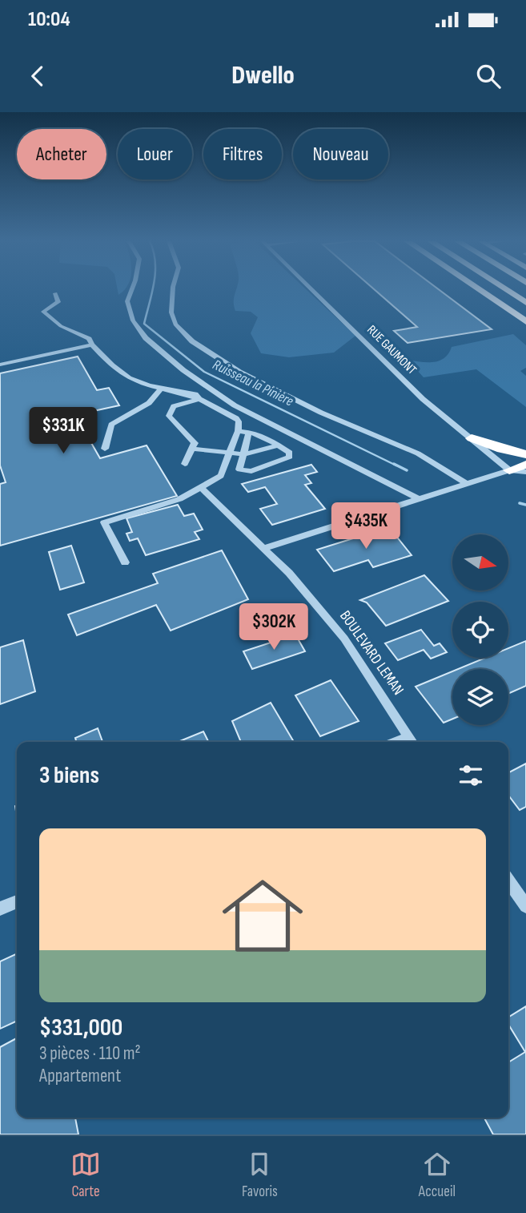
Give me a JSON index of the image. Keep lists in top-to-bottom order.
{
  "streets": {
    "street": ["RUE GAUMONT", "BOULEVARD LEMAN"]
  },
  "water": ["Ruisseau la Pinière"],
  "north": "right",
  "page": {
    "status": "10:04",
    "header": "Dwello",
    "chip": [
      "Acheter",
      "Louer",
      "Filtres",
      "Nouveau"
    ],
    "price": ["$331K", "$435K", "$302K"],
    "heading": "3 biens",
    "list": [
      {
        "name": "$331,000",
        "note": "3 pièces · 110 m² · Appartement"
      }
    ],
    "tabs": ["Carte", "Favoris", "Accueil"]
  }
}
